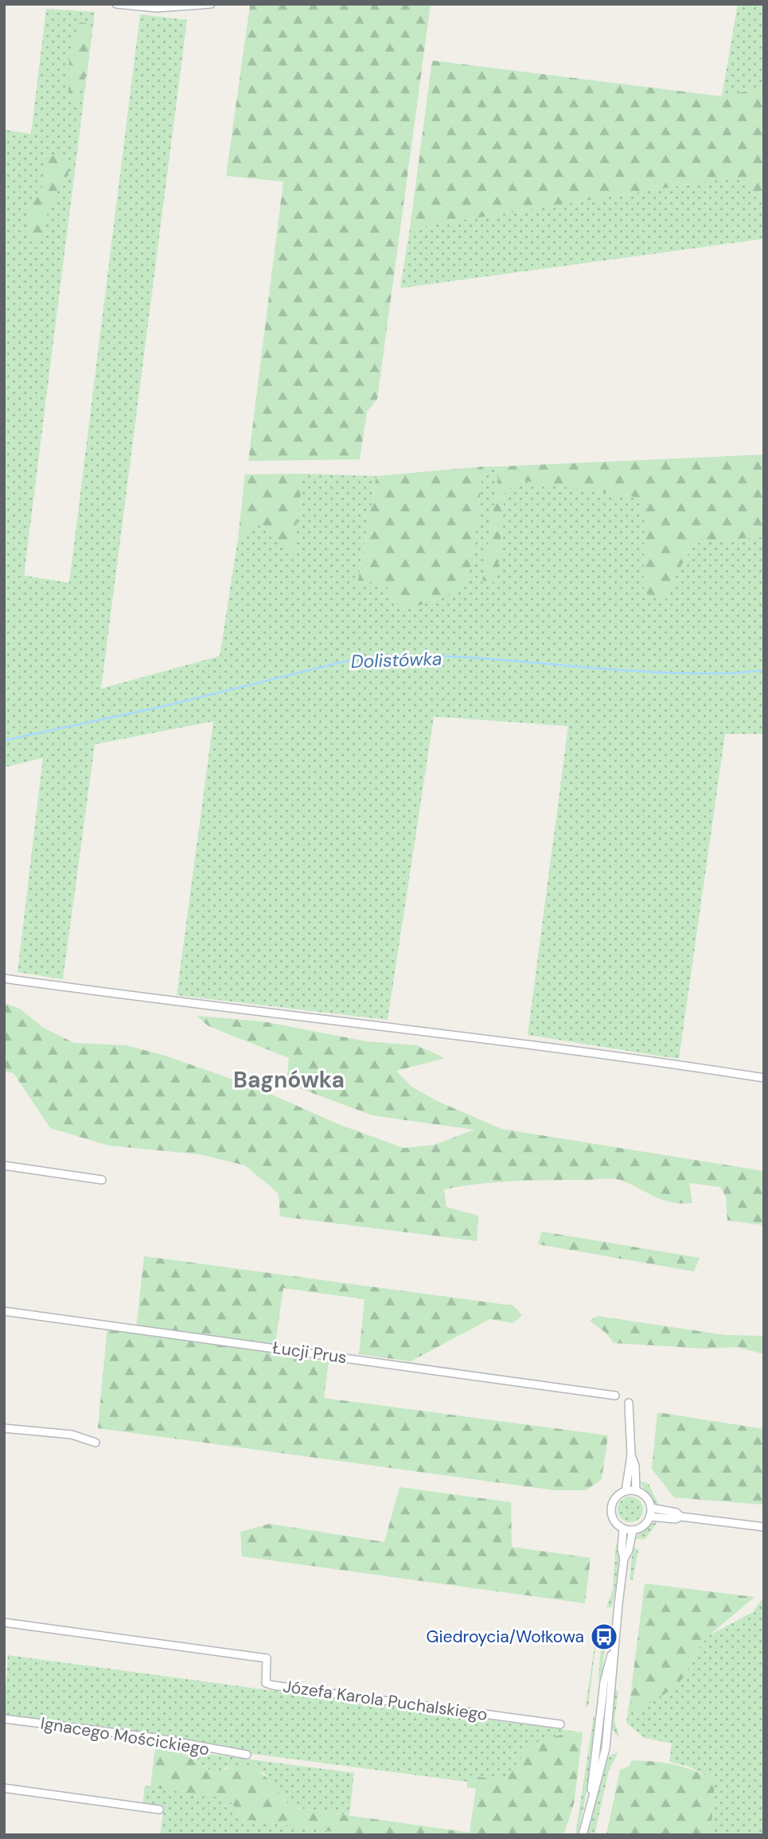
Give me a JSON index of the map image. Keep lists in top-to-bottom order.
{
  "streets": {
    "street": ["Łucji Prus", "Józefa Karola Puchalskiego", "Ignacego Mościckiego"]
  },
  "districts": ["Bagnówka"],
  "water": ["Dolistówka"],
  "places": {
    "bus stop": ["Giedroycia/Wołkowa"]
  }
}
